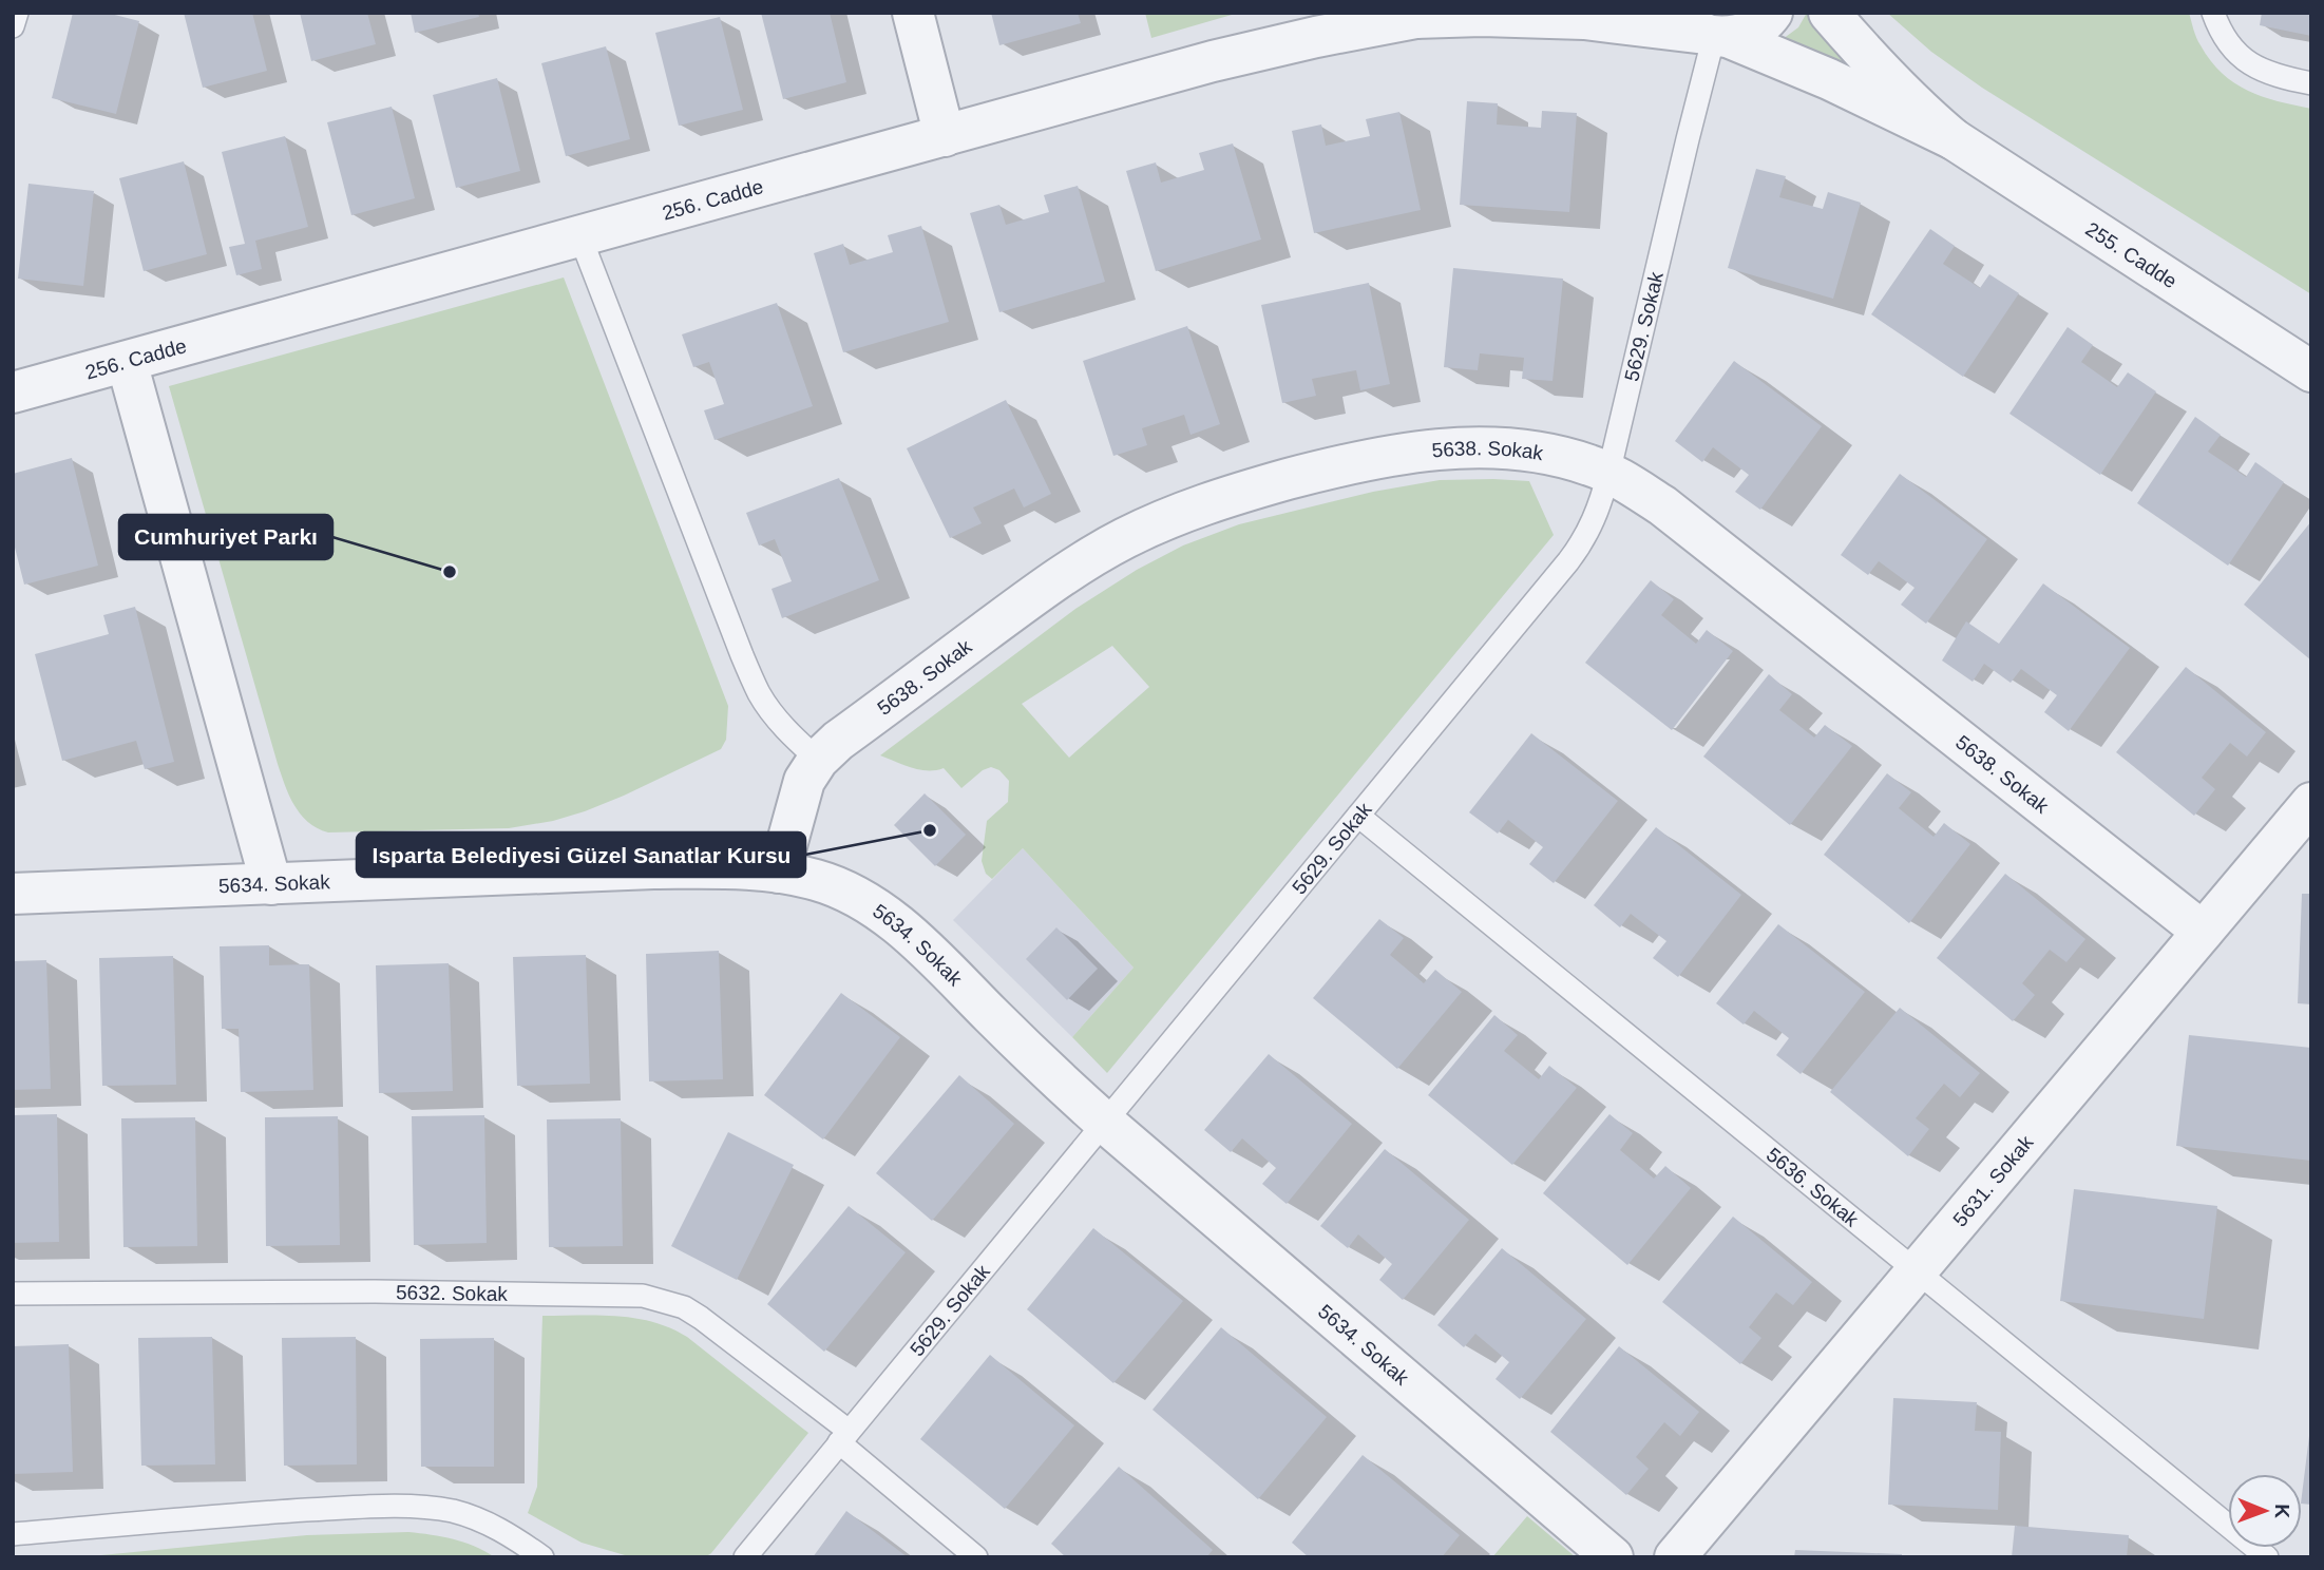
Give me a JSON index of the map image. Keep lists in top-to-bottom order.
{
  "streets": {
    "street": [
      "256. Cadde",
      "255. Cadde",
      "5638. Sokak",
      "5634. Sokak",
      "5631. Sokak"
    ],
    "lane": ["5629. Sokak", "5636. Sokak", "5632. Sokak"]
  },
  "crossings": [
    ["256. Cadde", "255. Cadde"],
    ["256. Cadde", "5629. Sokak"],
    ["255. Cadde", "5629. Sokak"],
    ["5629. Sokak", "5638. Sokak"],
    ["5629. Sokak", "5634. Sokak"],
    ["5629. Sokak", "5636. Sokak"],
    ["5629. Sokak", "5632. Sokak"],
    ["5638. Sokak", "5634. Sokak"],
    ["5638. Sokak", "5631. Sokak"],
    ["5631. Sokak", "5636. Sokak"]
  ],
  "places": ["Cumhuriyet Parkı", "Isparta Belediyesi Güzel Sanatlar Kursu"],
  "north": "right"
}
